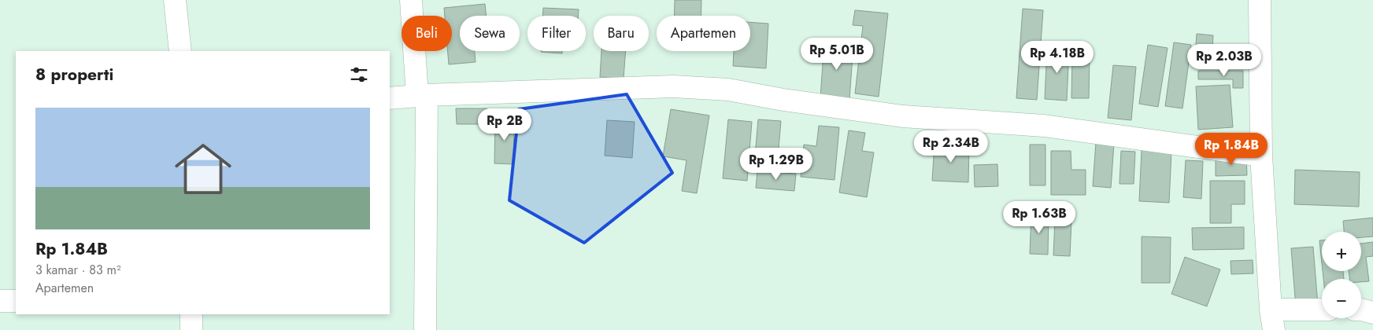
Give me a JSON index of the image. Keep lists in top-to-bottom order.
{
  "page": {
    "chip": [
      "Beli",
      "Sewa",
      "Filter",
      "Baru",
      "Apartemen"
    ],
    "price": [
      "Rp 5.01B",
      "Rp 4.18B",
      "Rp 2.03B",
      "Rp 2B",
      "Rp 2.34B",
      "Rp 1.84B",
      "Rp 1.29B",
      "Rp 1.63B"
    ],
    "heading": "8 properti",
    "list": [
      {
        "name": "Rp 1.84B",
        "note": "3 kamar · 83 m² · Apartemen"
      }
    ],
    "map_buttons": ["+", "−"]
  }
}
